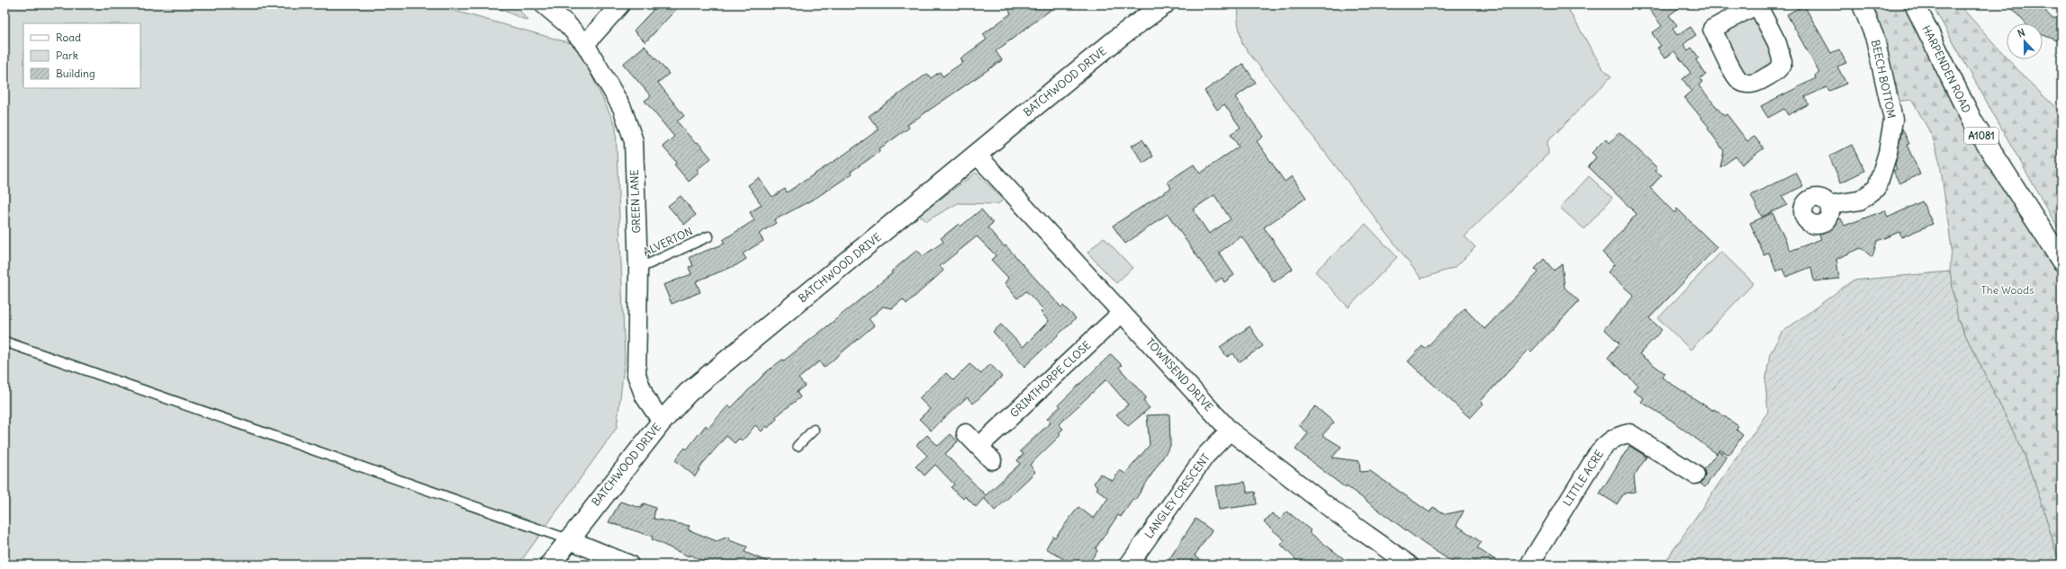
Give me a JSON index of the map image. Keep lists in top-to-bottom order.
{
  "streets": {
    "street": [
      "HARPENDEN ROAD",
      "BEECH BOTTOM",
      "BATCHWOOD DRIVE",
      "A1081",
      "GREEN LANE",
      "TOWNSEND DRIVE",
      "GRIMTHORPE CLOSE",
      "LITTLE ACRE",
      "LANGLEY CRESCENT"
    ],
    "lane": ["ALVERTON"]
  },
  "crossings": [
    ["BATCHWOOD DRIVE", "GREEN LANE"],
    ["BATCHWOOD DRIVE", "TOWNSEND DRIVE"],
    ["GREEN LANE", "ALVERTON"],
    ["TOWNSEND DRIVE", "GRIMTHORPE CLOSE"],
    ["TOWNSEND DRIVE", "LANGLEY CRESCENT"]
  ],
  "parks": ["The Woods"],
  "legend": ["Road", "Park", "Building"],
  "north": "top"
}
